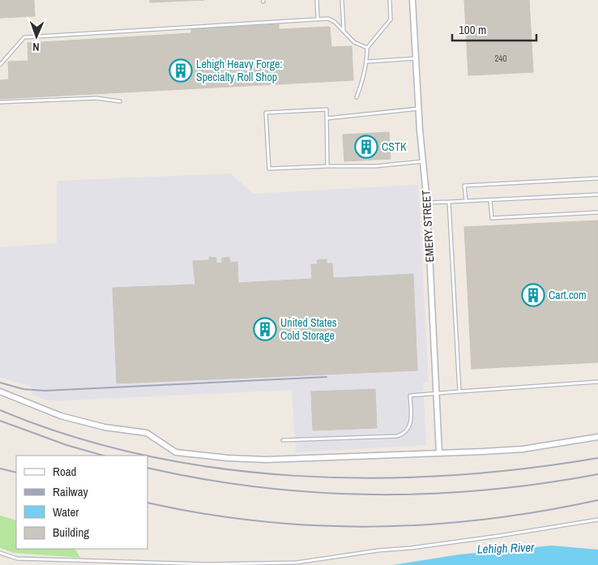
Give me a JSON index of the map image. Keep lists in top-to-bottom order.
{
  "streets": {
    "street": ["EMERY STREET"]
  },
  "water": ["Lehigh River"],
  "places": {
    "building": [
      "Lehigh Heavy Forge: Specialty Roll Shop",
      "CSTK",
      "Cart.com",
      "United States Cold Storage"
    ]
  },
  "house_numbers": ["240"],
  "legend": [
    "Road",
    "Railway",
    "Water",
    "Building"
  ],
  "scale_bar": "100 m",
  "north": "bottom"
}
